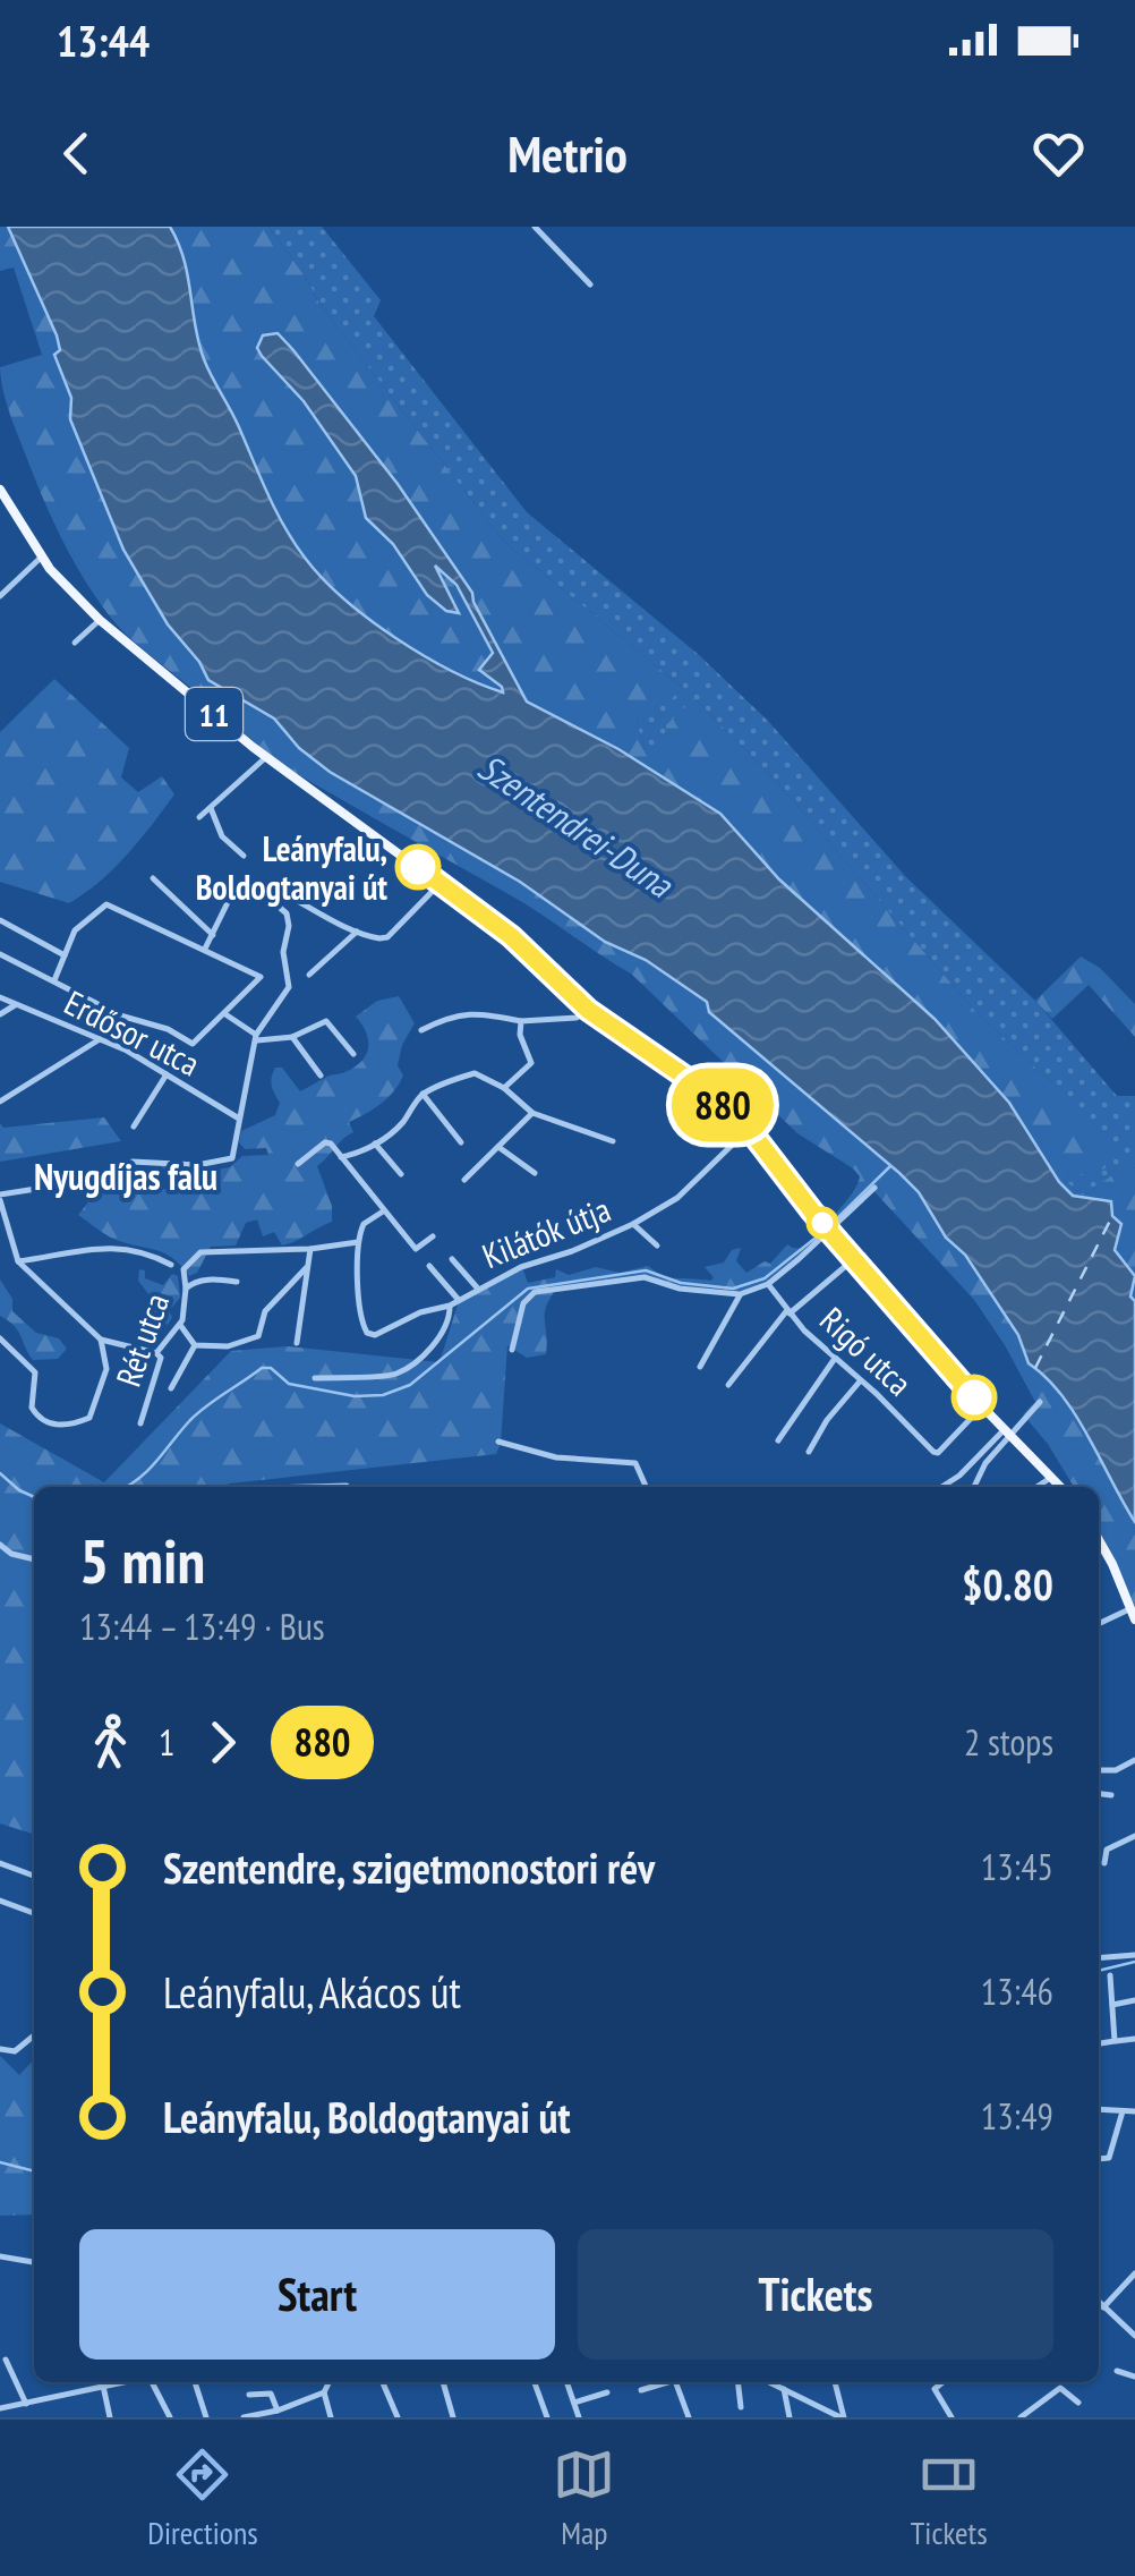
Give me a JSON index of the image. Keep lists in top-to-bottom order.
{
  "streets": {
    "main road": ["11"],
    "street": [
      "Erdősor utca",
      "Kilátók útja",
      "Rét utca",
      "Rigó utca"
    ]
  },
  "crossings": [
    ["11", "Kilátók útja"],
    ["11", "Rigó utca"]
  ],
  "districts": ["Nyugdíjas falu"],
  "water": ["Szentendrei-Duna"],
  "places": ["Leányfalu, Boldogtanyai út"],
  "lines": ["bus line 880"],
  "page": {
    "status": "13:44",
    "header": "Metrio",
    "on_map": "880",
    "heading": ["5 min", "13:44 – 13:49 · Bus", "$0.80"],
    "legs": ["1", "880", "2 stops"],
    "list": [
      {
        "name": "Szentendre, szigetmonostori rév",
        "value": "13:45"
      },
      {
        "name": "Leányfalu, Akácos út",
        "value": "13:46"
      },
      {
        "name": "Leányfalu, Boldogtanyai út",
        "value": "13:49"
      }
    ],
    "buttons": ["Start", "Tickets"],
    "tabs": ["Directions", "Map", "Tickets"]
  }
}
